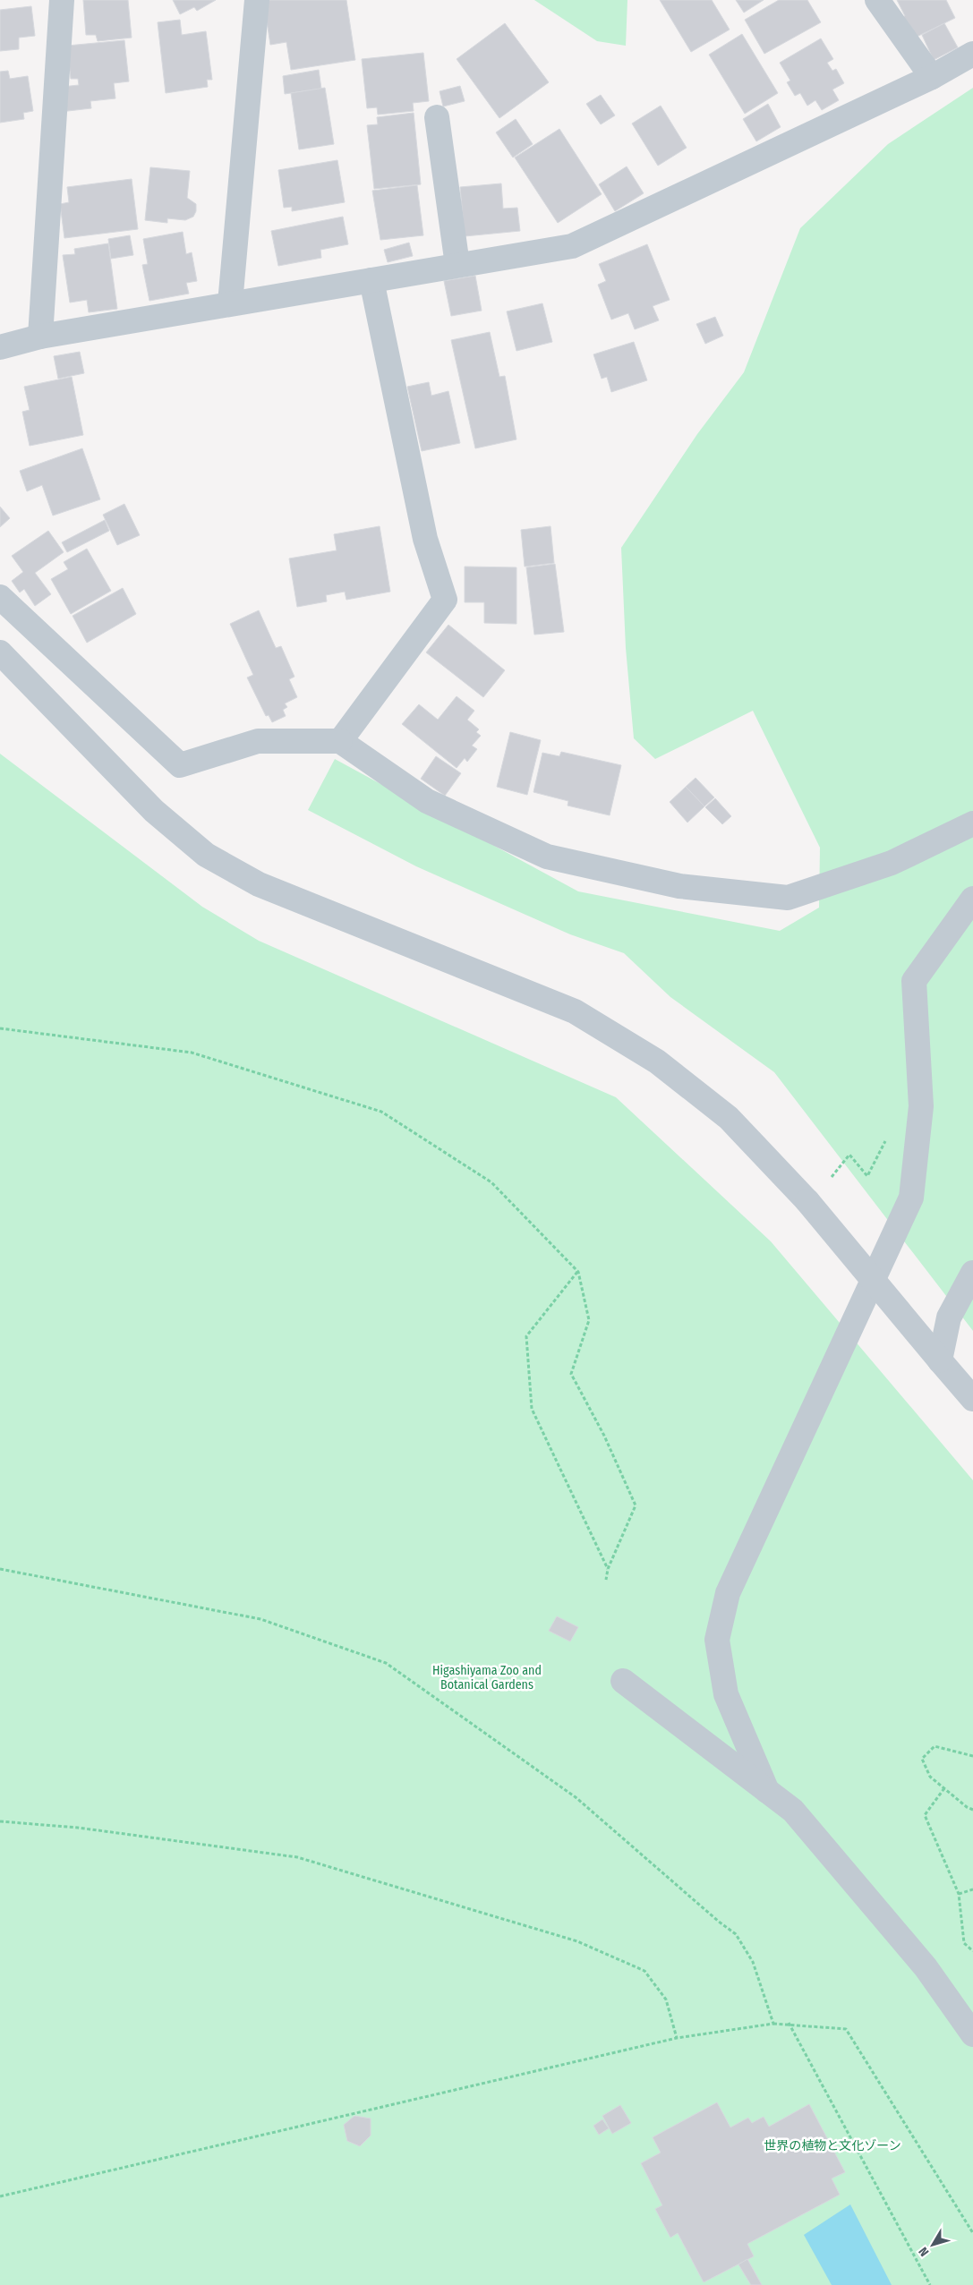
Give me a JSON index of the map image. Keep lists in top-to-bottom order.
{
  "parks": ["Higashiyama Zoo and Botanical Gardens", "世界の植物と文化ゾーン"],
  "north": "bottom left"
}
